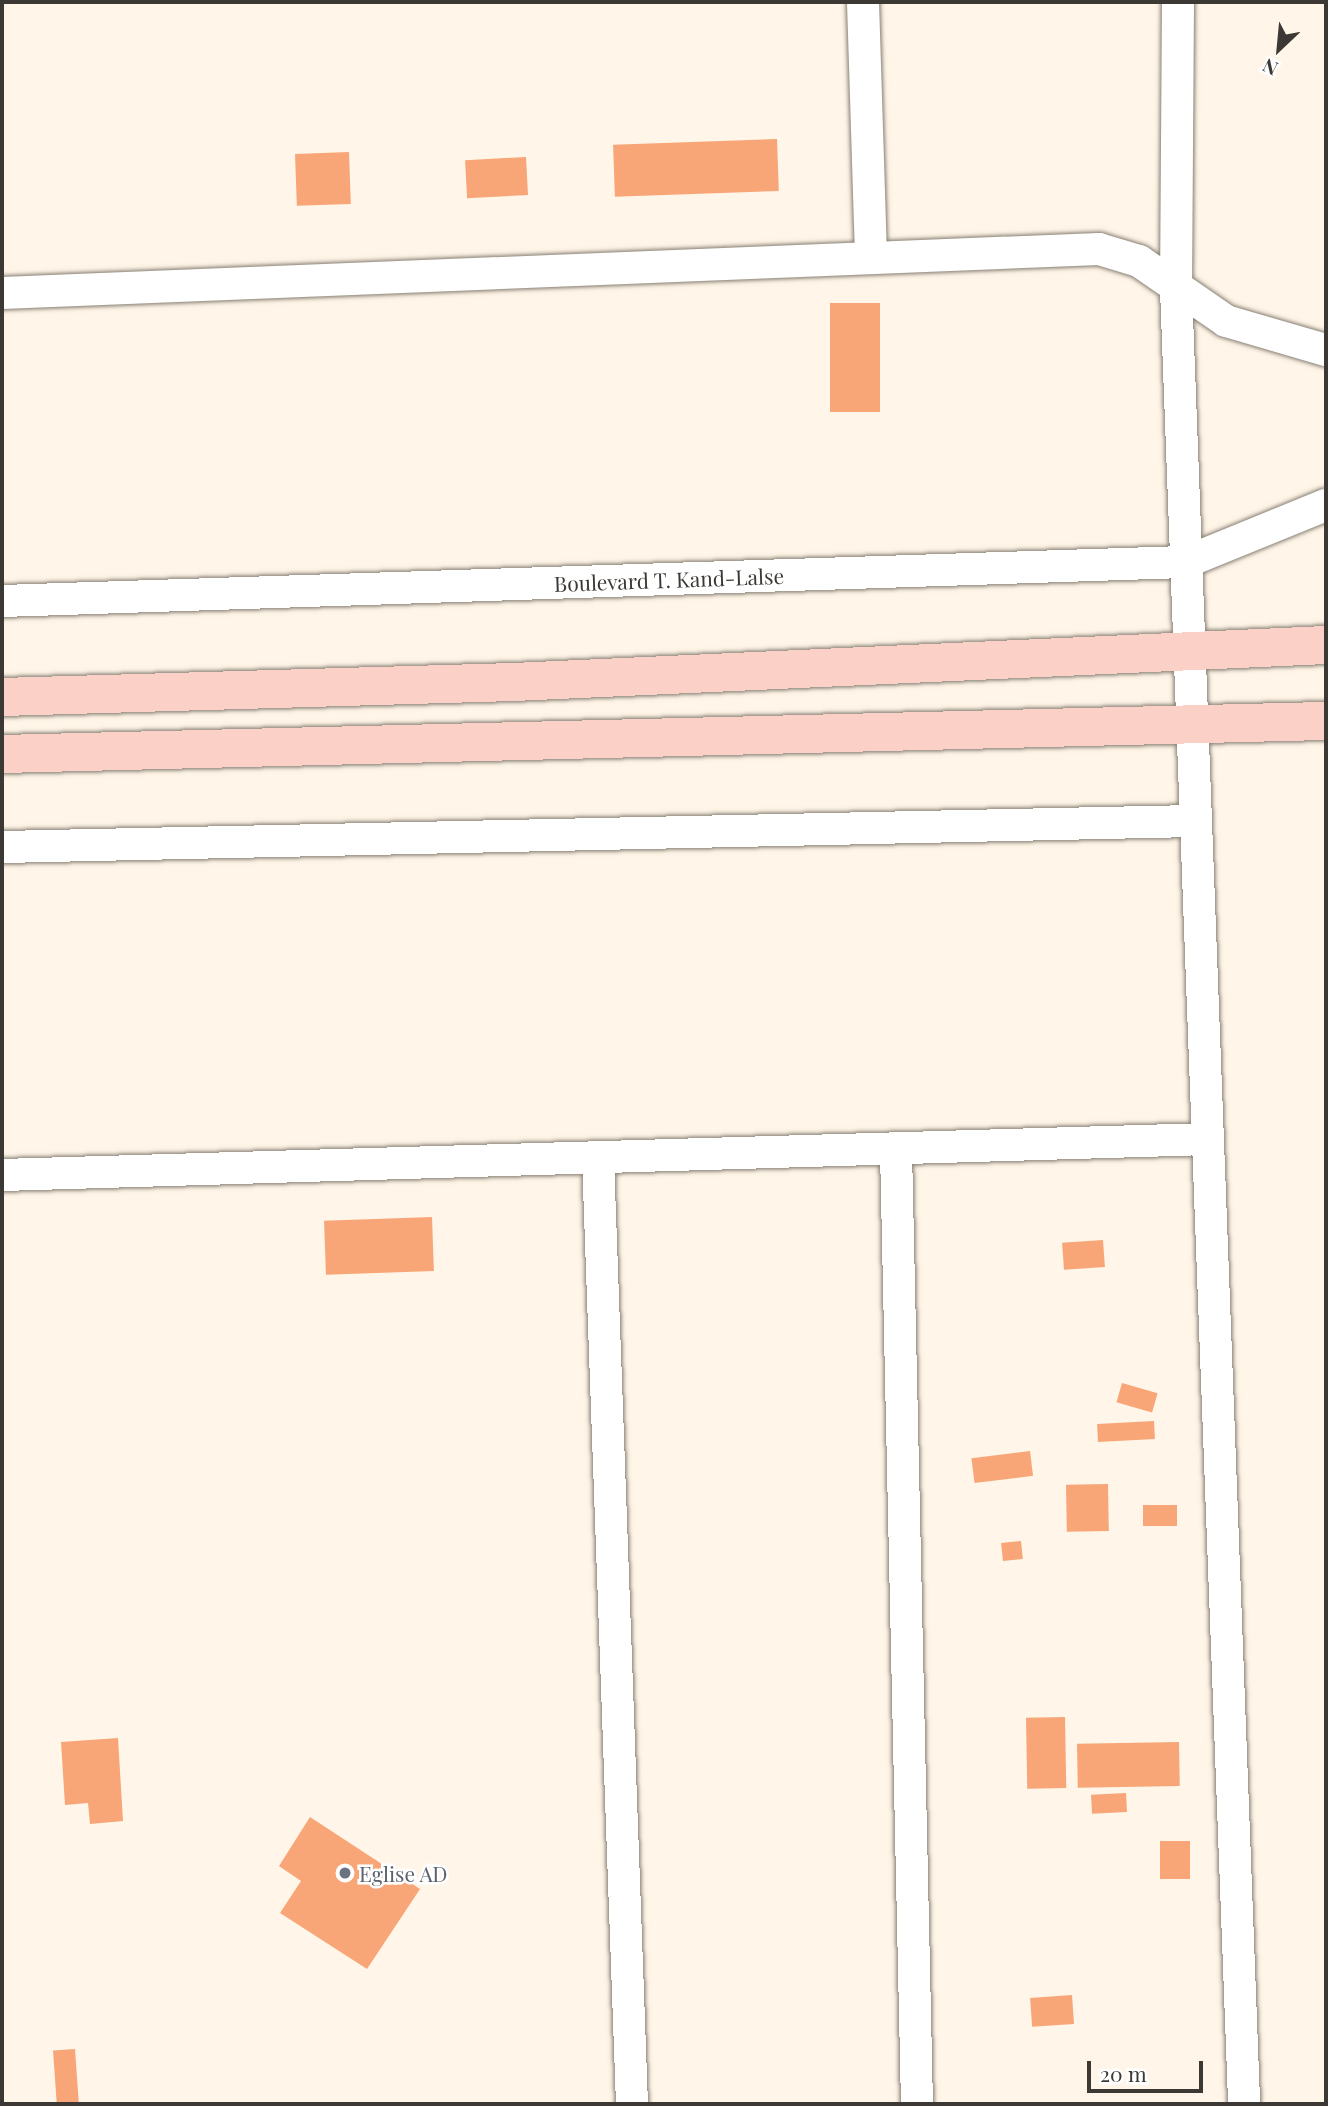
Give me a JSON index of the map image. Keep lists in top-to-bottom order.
{
  "streets": {
    "street": ["Boulevard T. Kand-Lalse"]
  },
  "places": ["Eglise AD"],
  "scale_bar": "20 m",
  "north": "bottom left"
}
